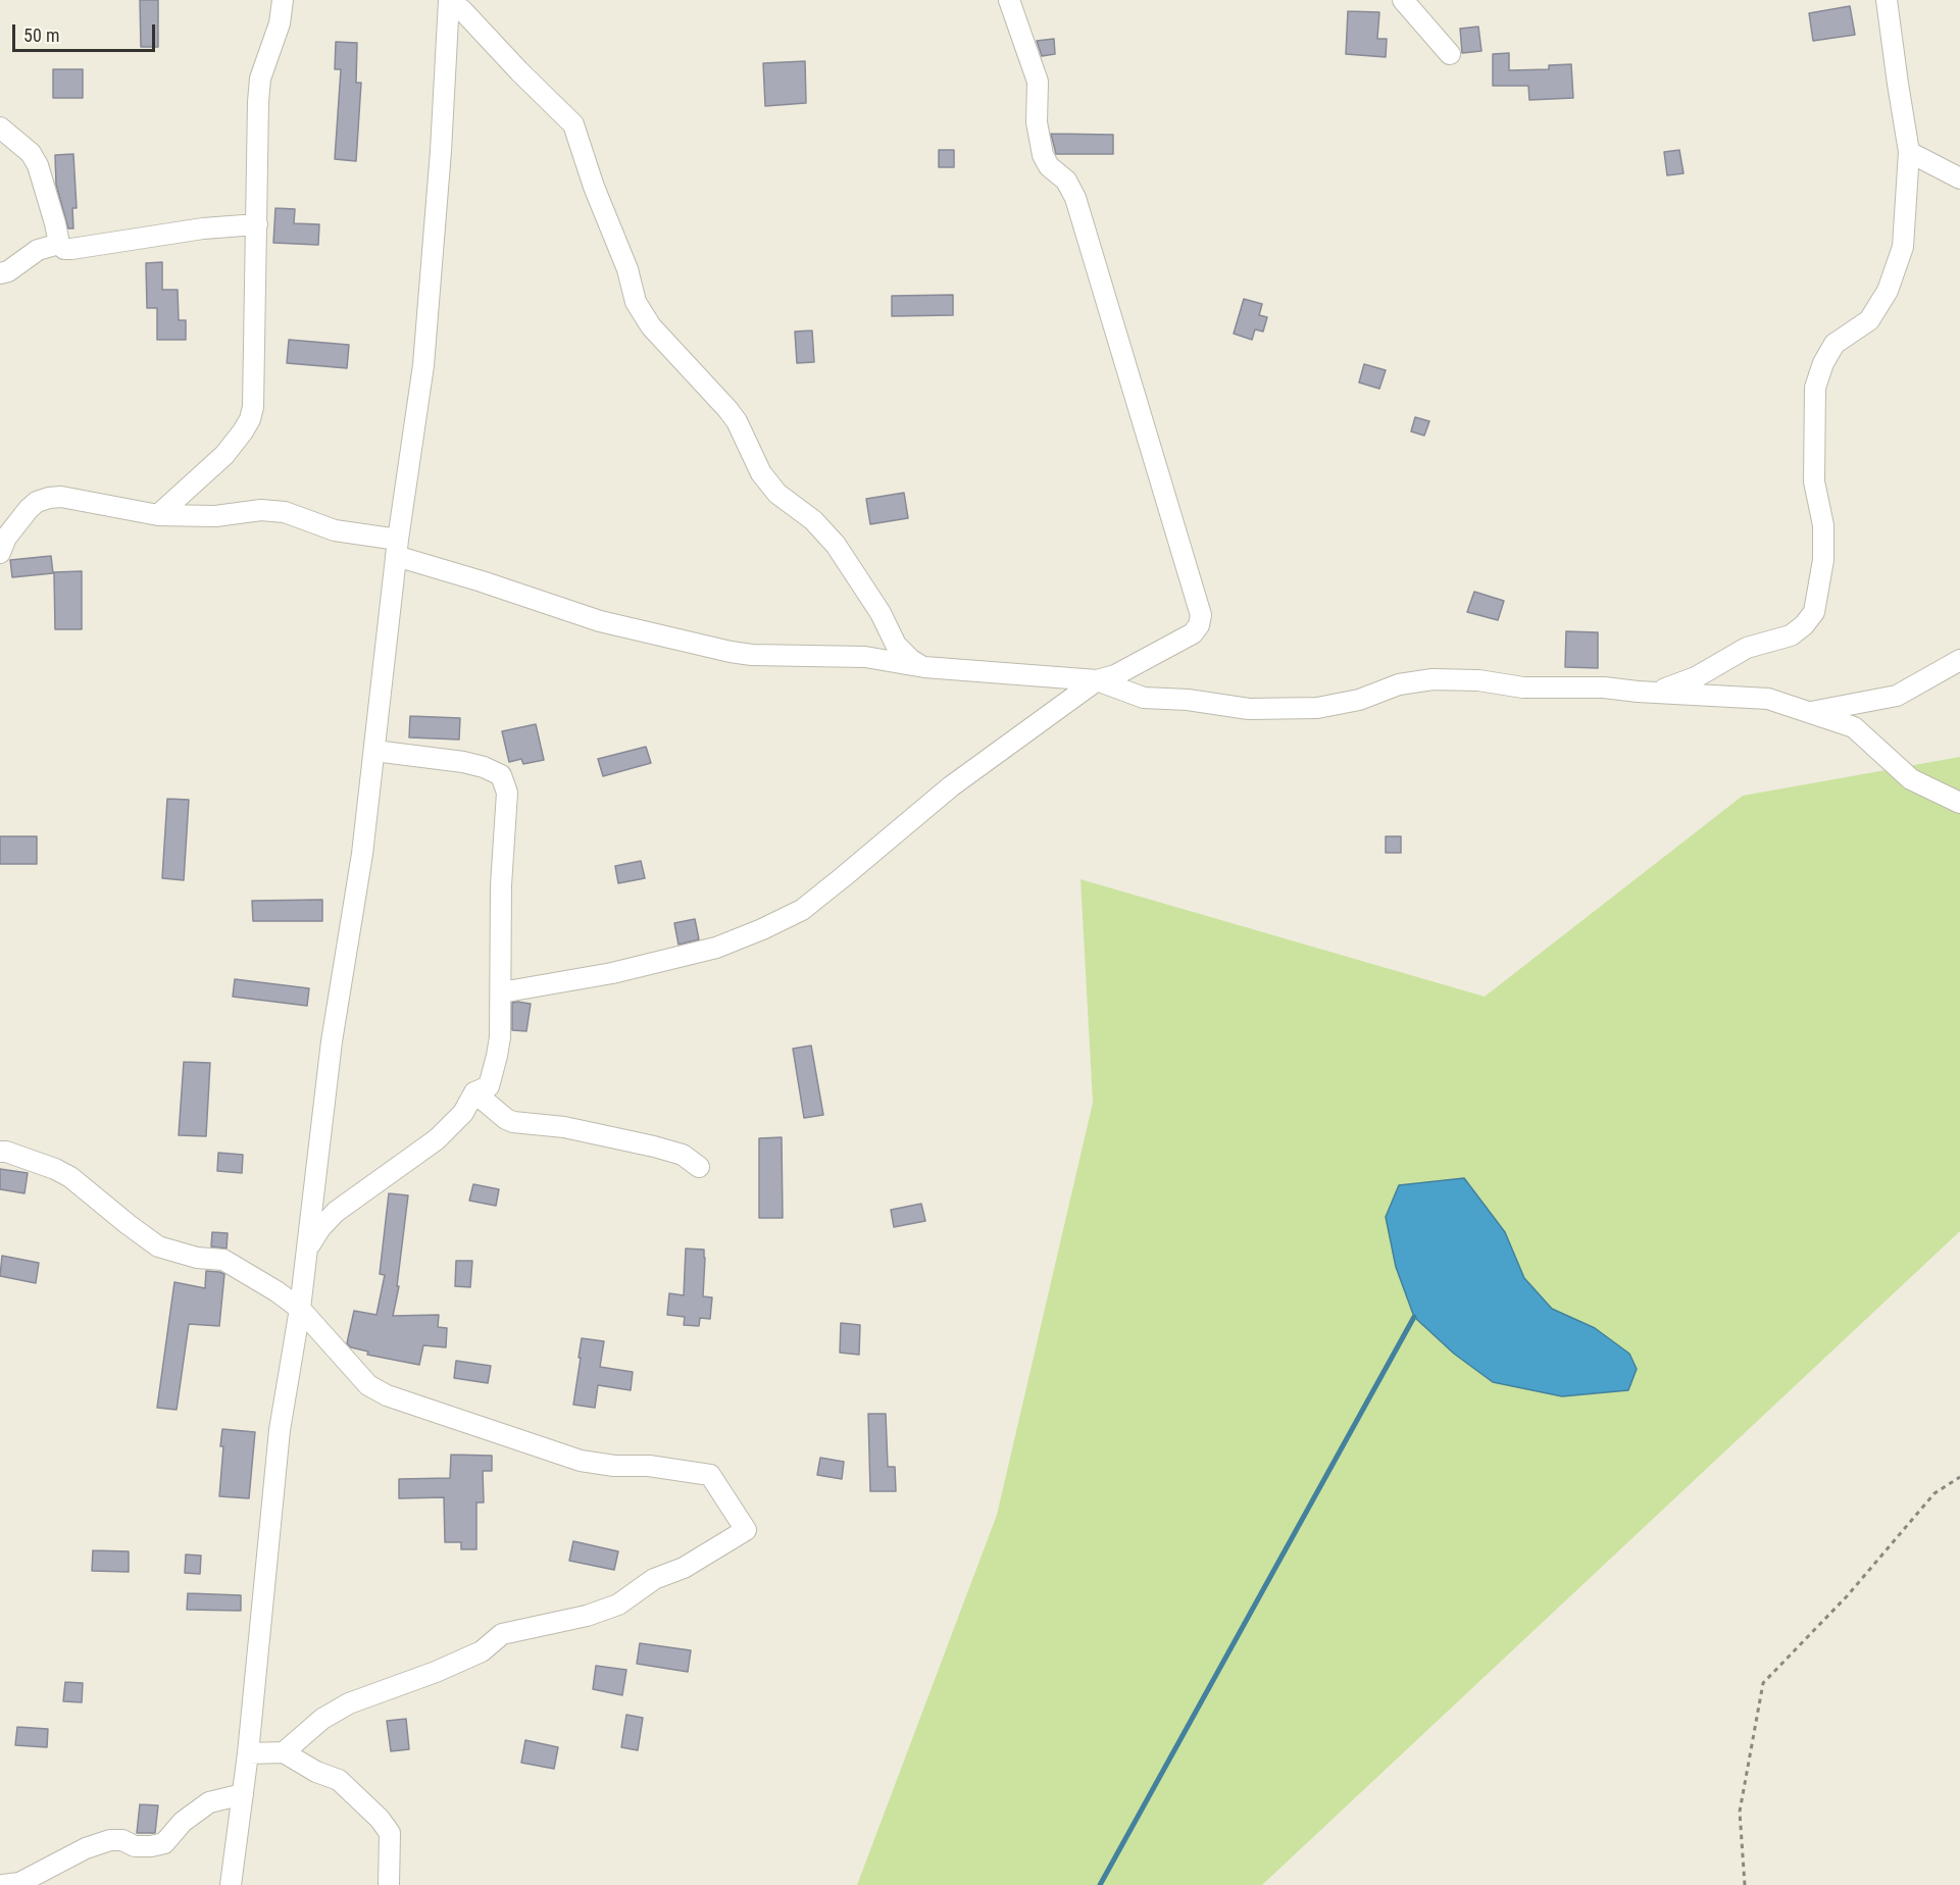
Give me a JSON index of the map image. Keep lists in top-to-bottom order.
{
  "scale_bar": "50 m"
}
